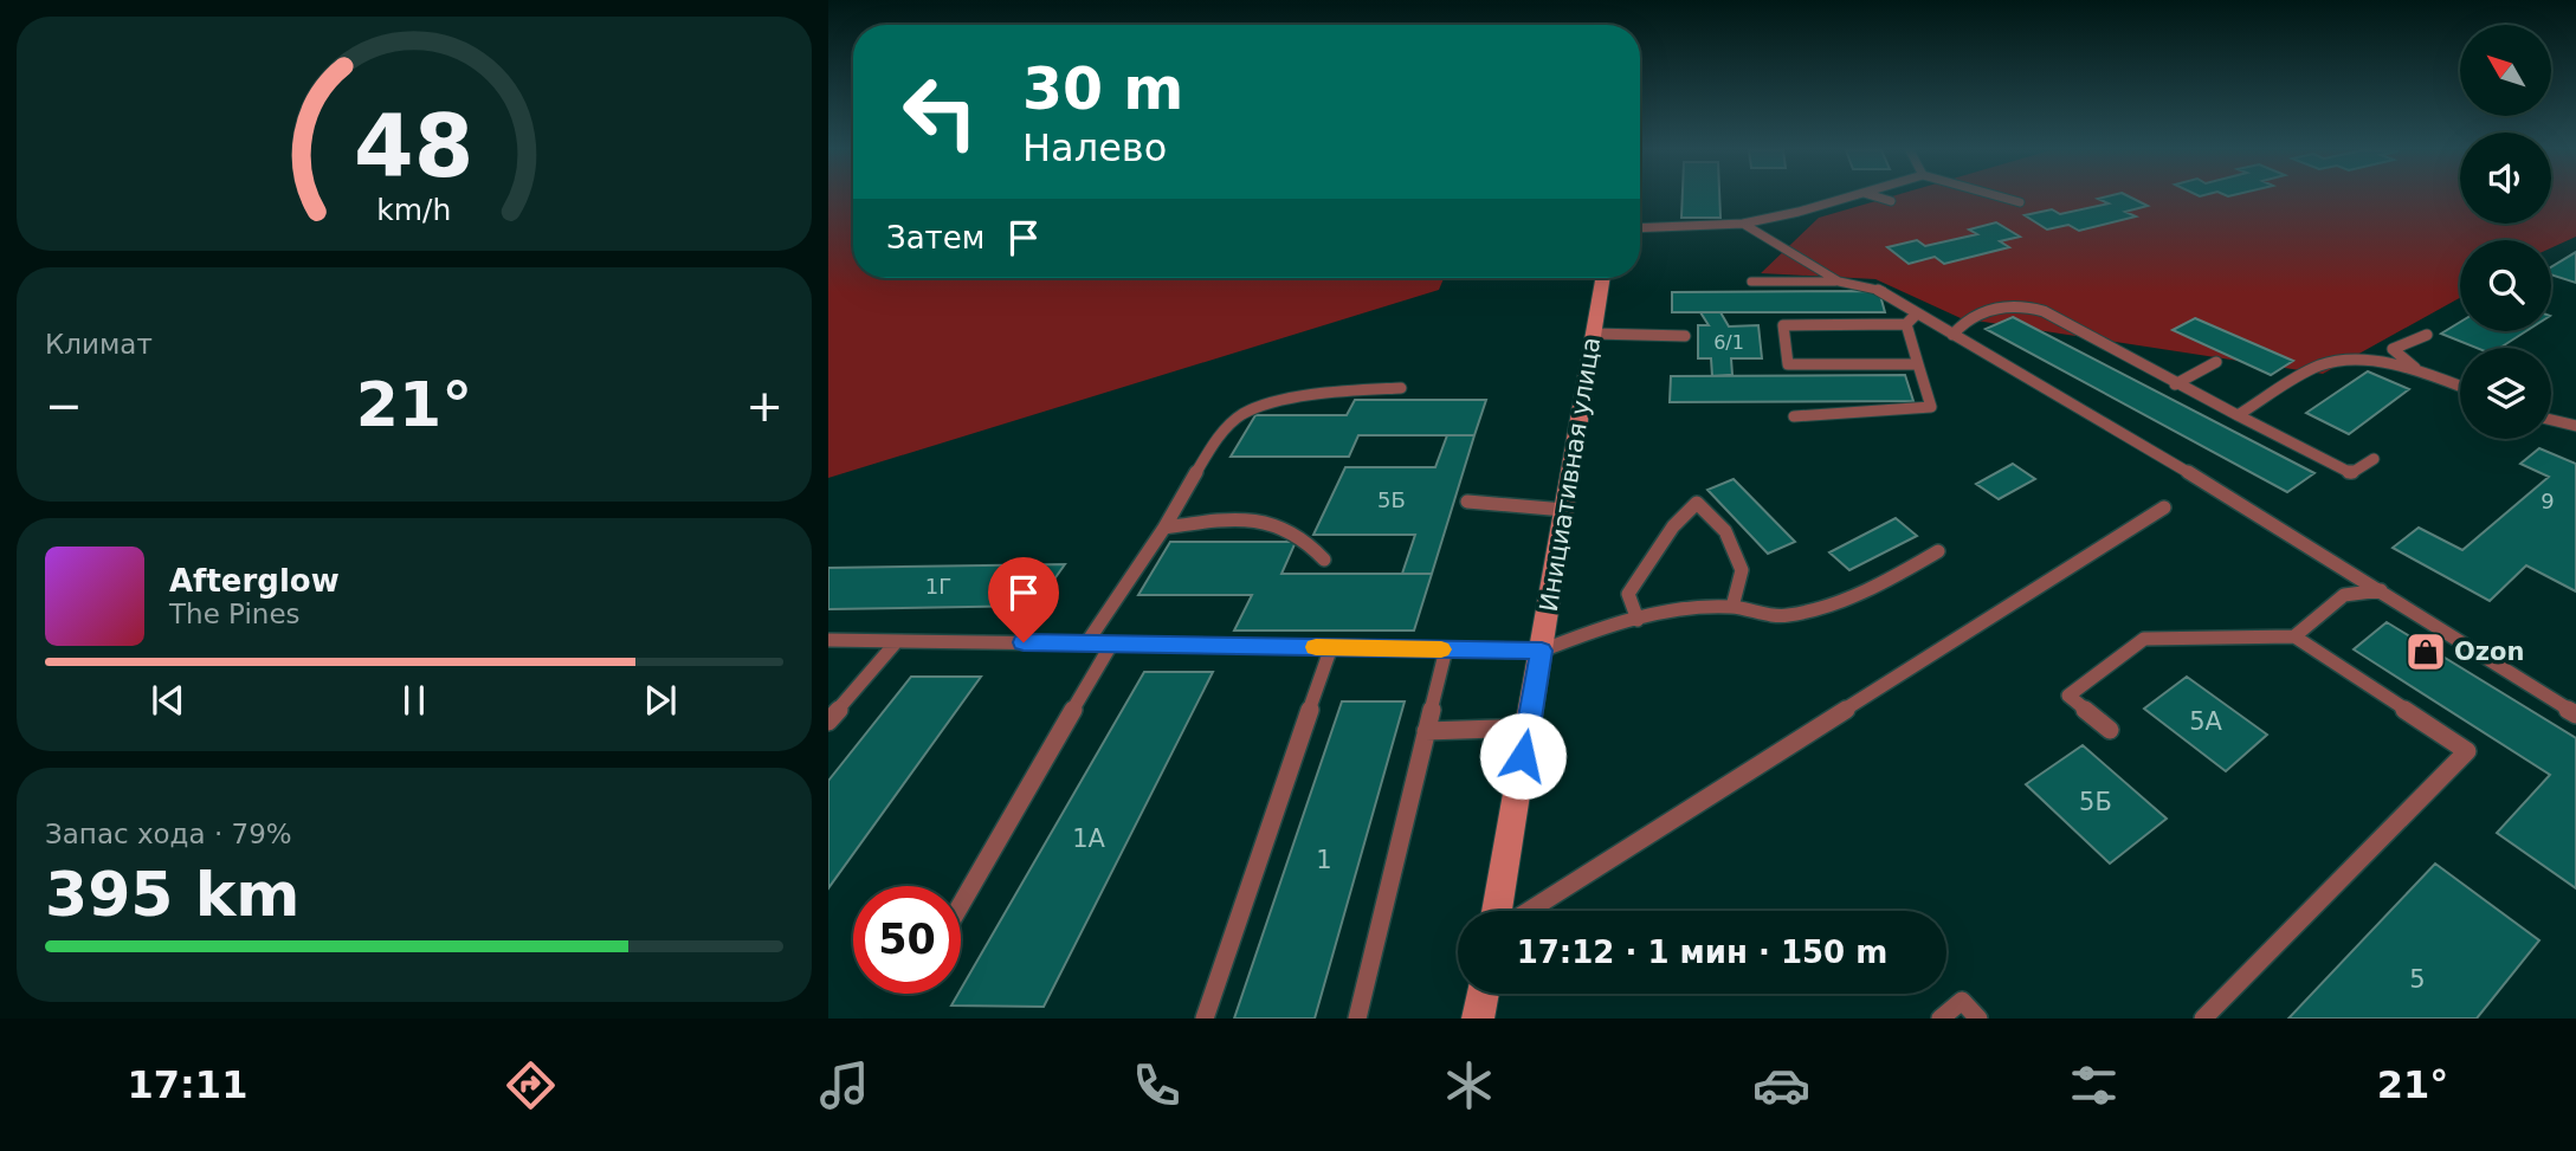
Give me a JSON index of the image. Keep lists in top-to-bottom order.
{
  "streets": {
    "main road": ["Инициативная улица"]
  },
  "places": {
    "shop": ["Ozon"]
  },
  "house_numbers": [
    "6/1",
    "5Б",
    "9",
    "1Г",
    "5А",
    "5Б",
    "1А",
    "1",
    "5"
  ],
  "north": "top left",
  "page": {
    "turn": ["30 m", "Налево"],
    "then": "Затем",
    "tile": [
      "Климат",
      ["Запас хода · 79%", "395 km"]
    ],
    "heat": ["−", "21°", "+"],
    "song": ["Afterglow", "The Pines"],
    "limit": "50",
    "trip": "17:12 · 1 мин · 150 m",
    "tabs": ["17:11", "21°"],
    "gauge": ["48", "km/h"]
  }
}
